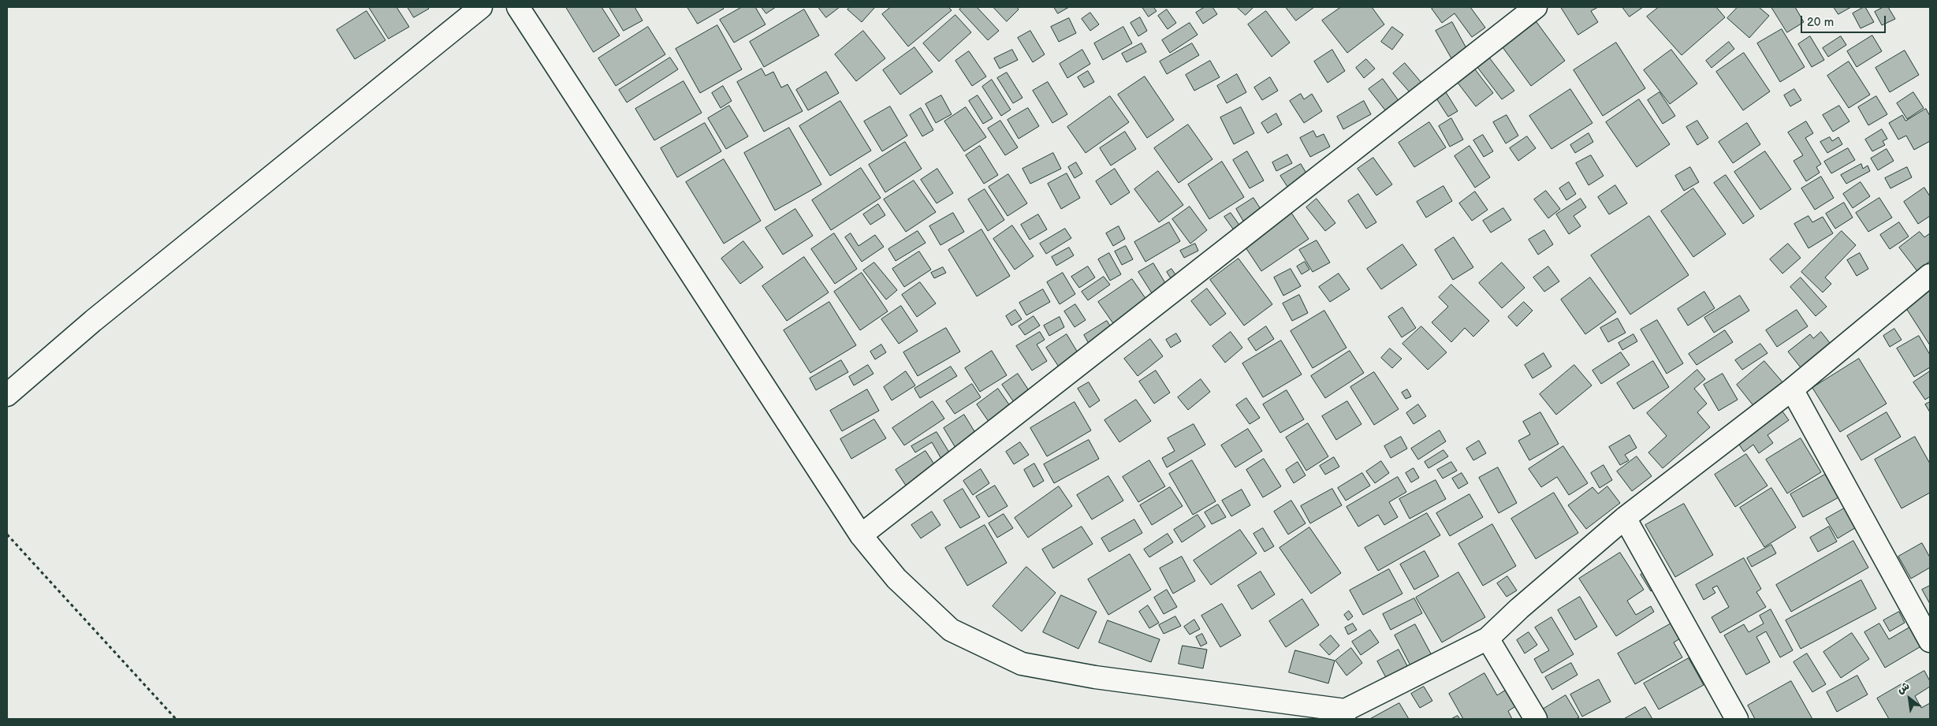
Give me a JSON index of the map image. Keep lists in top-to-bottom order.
{
  "scale_bar": "20 m",
  "north": "top left"
}
